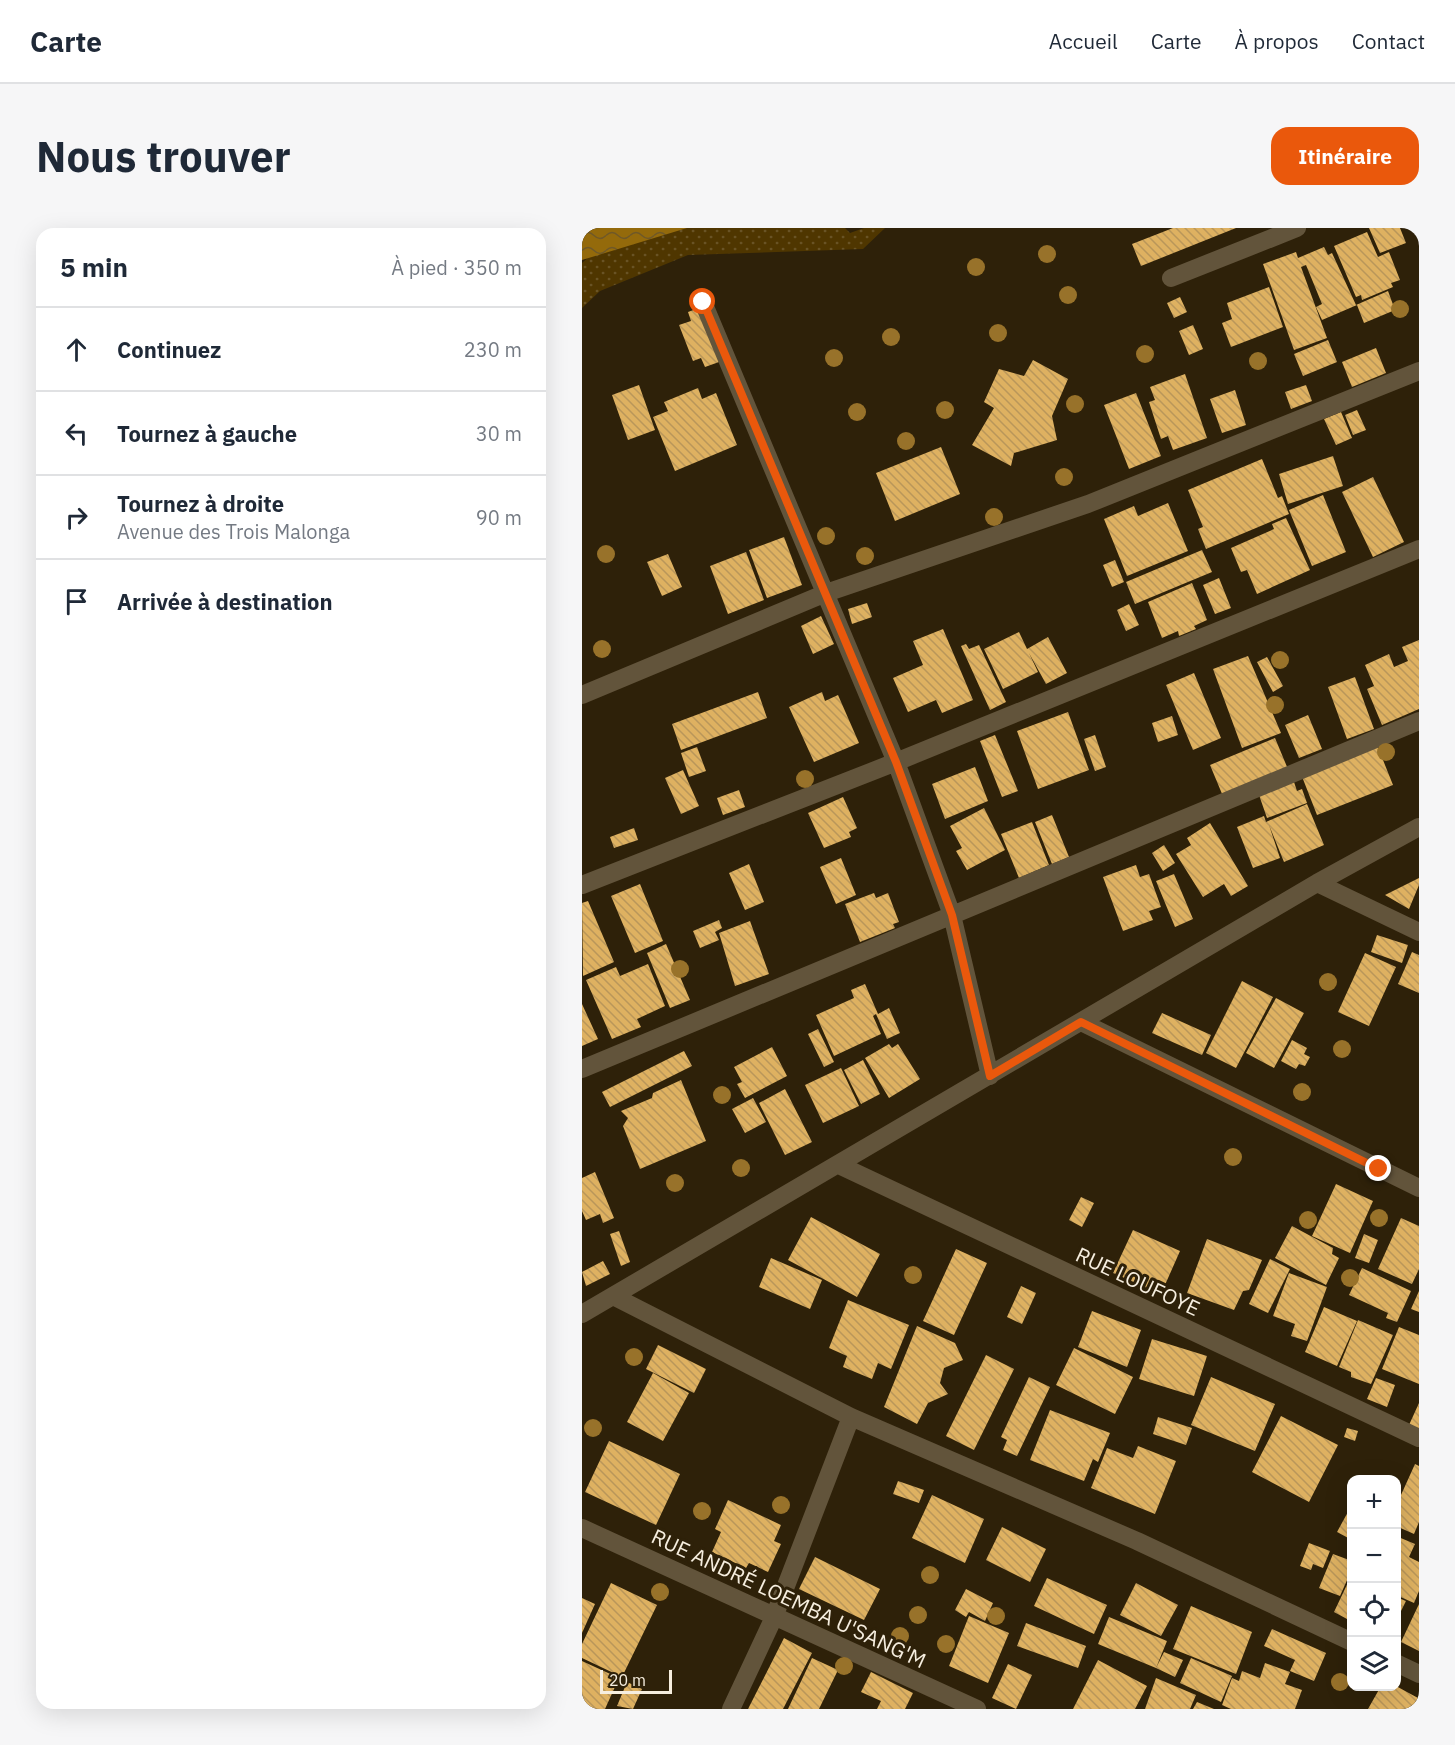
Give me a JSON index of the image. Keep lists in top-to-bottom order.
{
  "streets": {
    "street": ["RUE LOUFOYE", "RUE ANDRÉ LOEMBA U'SANG'M"]
  },
  "scale_bar": "20 m",
  "page": {
    "header": "Carte",
    "nav": [
      "Accueil",
      "Carte",
      "À propos",
      "Contact"
    ],
    "buttons": "Itinéraire",
    "title": "Nous trouver",
    "heading": ["5 min", "À pied · 350 m"],
    "list": [
      ["Continuez", "230 m"],
      ["Tournez à gauche", "30 m"],
      ["Tournez à droite", "Avenue des Trois Malonga", "90 m"],
      "Arrivée à destination"
    ],
    "map_buttons": ["+", "−"],
    "scale": "20 m"
  }
}
